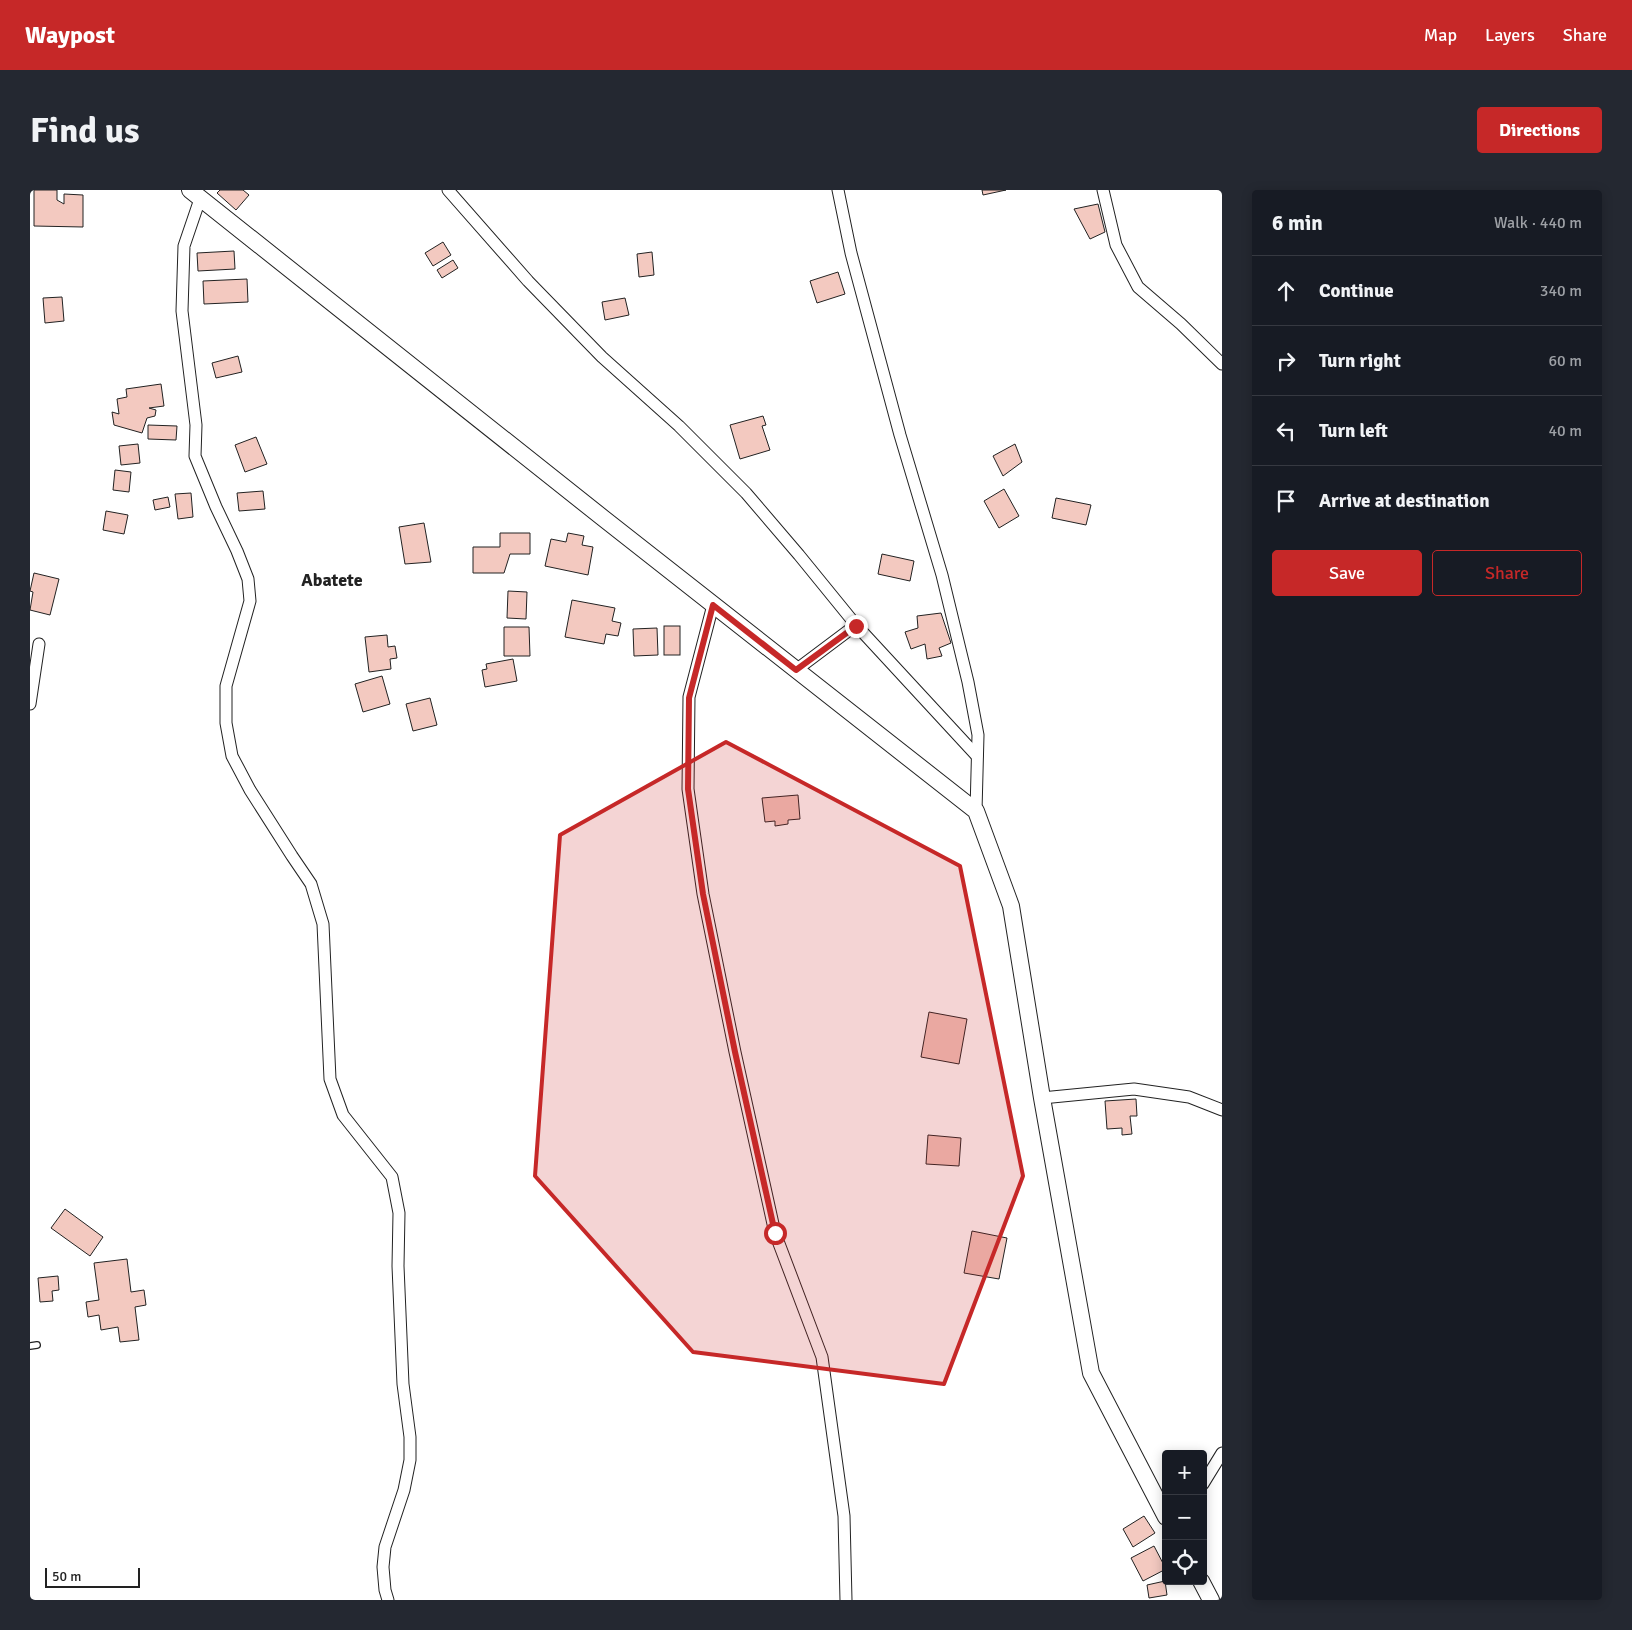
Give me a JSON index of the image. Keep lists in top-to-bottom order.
{
  "districts": ["Abatete"],
  "scale_bar": "50 m",
  "page": {
    "header": "Waypost",
    "nav": ["Map", "Layers", "Share"],
    "buttons": [
      "Directions",
      ["Save", "Share"]
    ],
    "title": "Find us",
    "heading": ["6 min", "Walk · 440 m"],
    "list": [
      ["Continue", "340 m"],
      ["Turn right", "60 m"],
      ["Turn left", "40 m"],
      "Arrive at destination"
    ],
    "map_buttons": ["+", "−"],
    "scale": "50 m"
  }
}
